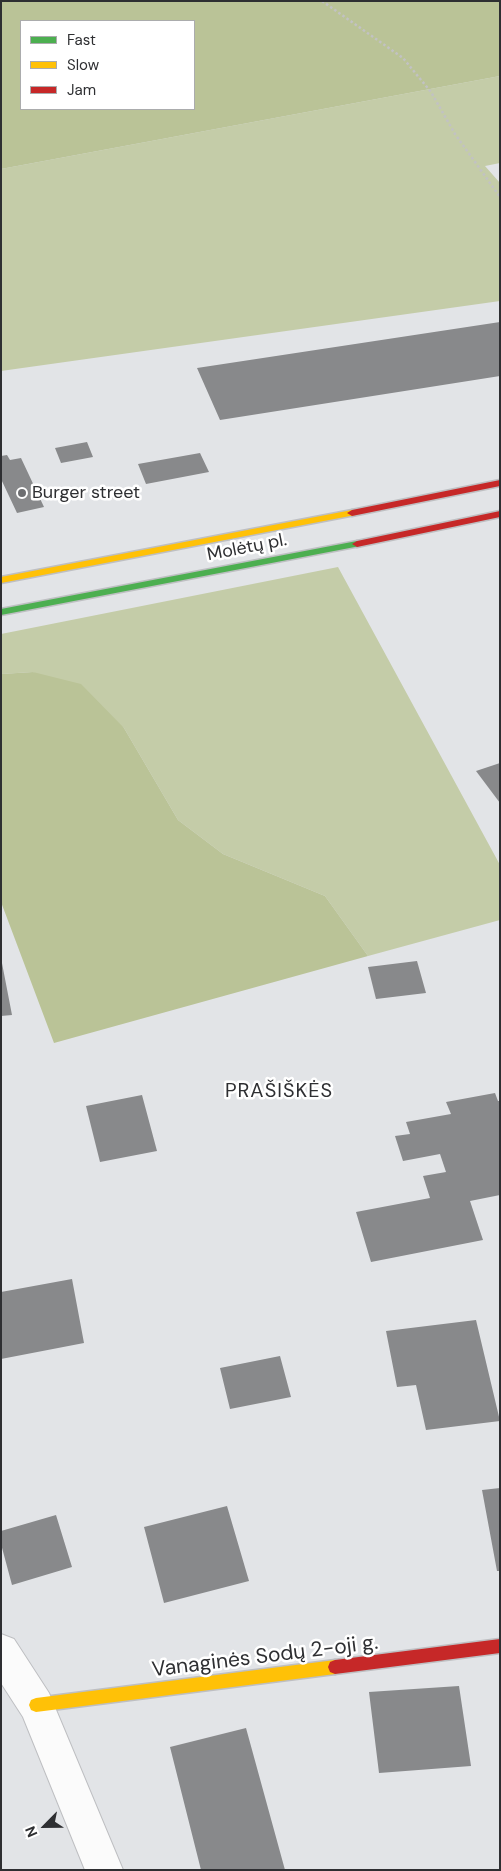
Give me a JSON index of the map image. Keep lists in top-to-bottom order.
{
  "streets": {
    "main road": ["Molėtų pl.", "Vanaginės Sodų 2-oji g."]
  },
  "districts": ["PRAŠIŠKĖS"],
  "places": ["Burger street"],
  "legend": ["Fast", "Slow", "Jam"],
  "north": "bottom left"
}
